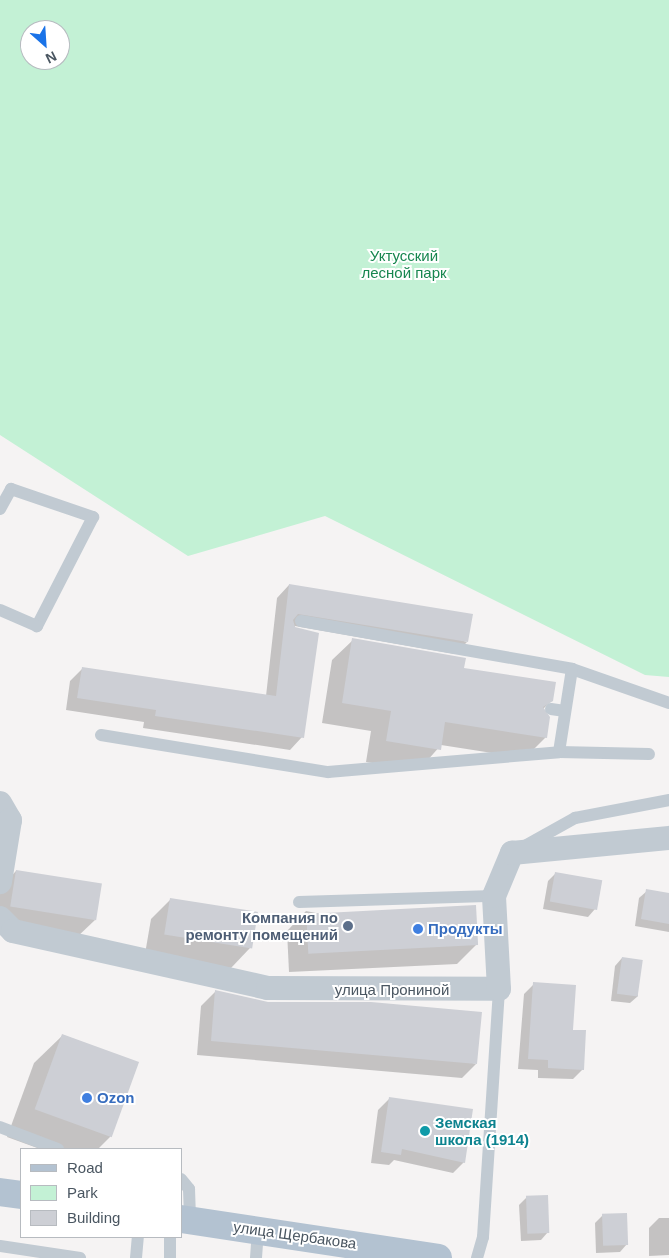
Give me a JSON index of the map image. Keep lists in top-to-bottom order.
{
  "streets": {
    "main road": ["улица Щербакова"],
    "street": ["улица Прониной"]
  },
  "parks": ["Уктусский лесной парк"],
  "places": [
    "Компания по ремонту помещений",
    "Продукты",
    "Ozon",
    "Земская школа (1914)"
  ],
  "legend": ["Road", "Park", "Building"],
  "north": "bottom right"
}
